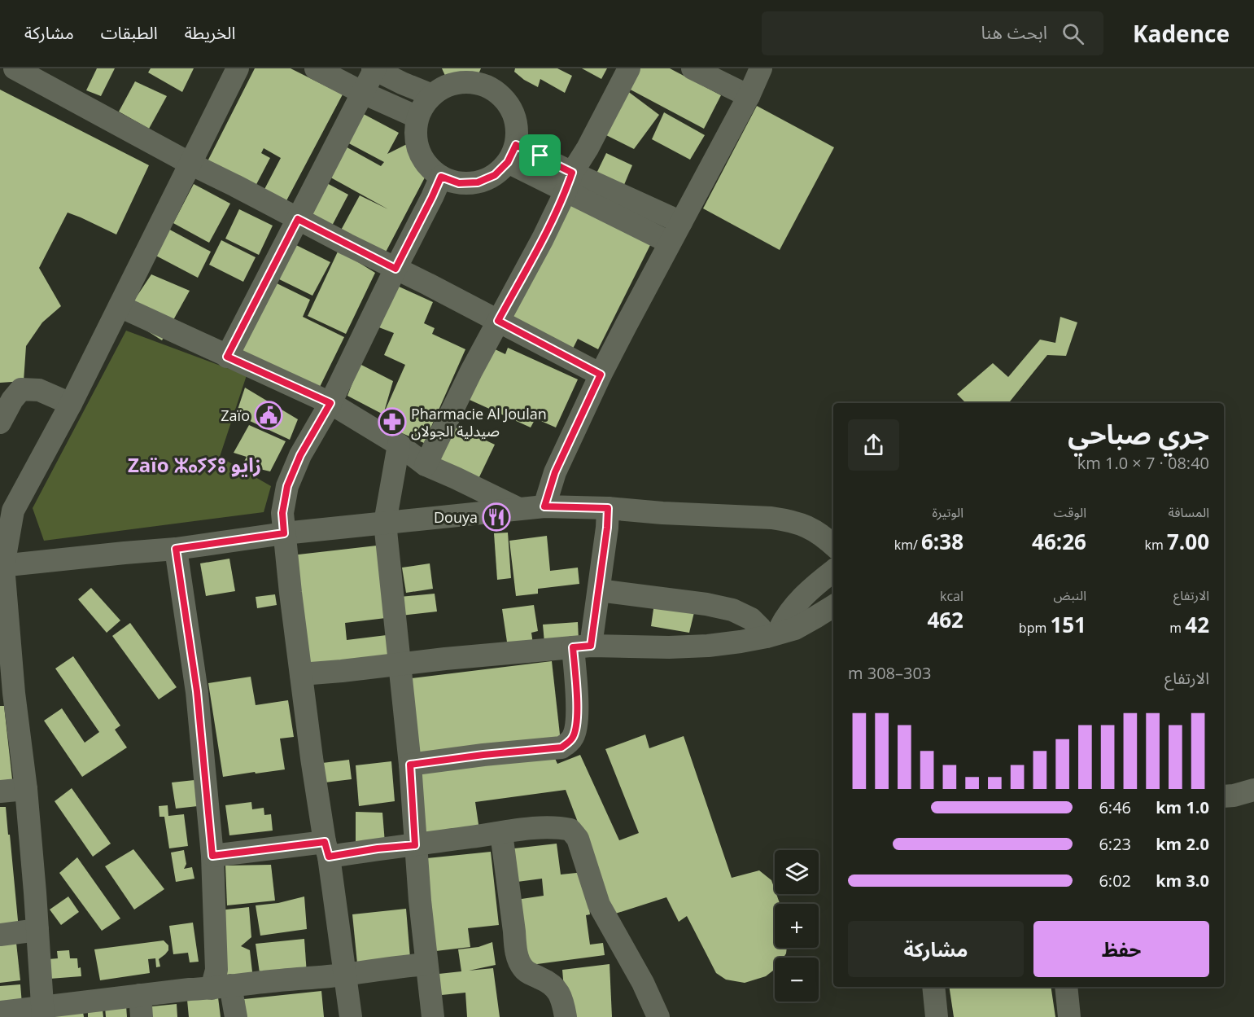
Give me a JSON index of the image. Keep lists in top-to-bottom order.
{
  "districts": ["Zaïo ⵣⴰⵢⵢⵓ زايو"],
  "places": {
    "public building": ["Zaïo"],
    "pharmacy": ["Pharmacie Al Joulan صيدلية الجولان"],
    "restaurant": ["Douya"]
  },
  "page": {
    "header": "Kadence",
    "search": "ابحث هنا",
    "nav": ["الخريطة", "الطبقات", "مشاركة"],
    "heading": ["جري صباحي", "08:40 · 7 × 1.0 km"],
    "stats": [
      ["المسافة", "7.00 km"],
      ["الوقت", "46:26"],
      ["الوتيرة", "6:38 /km"],
      ["الارتفاع", "42 m"],
      ["النبض", "151 bpm"],
      ["kcal", "462"]
    ],
    "chart": ["الارتفاع", "303–308 m"],
    "list": [
      {
        "name": "1.0 km",
        "note": "6:46"
      },
      {
        "name": "2.0 km",
        "note": "6:23"
      },
      {
        "name": "3.0 km",
        "note": "6:02"
      }
    ],
    "map_buttons": ["+", "−"],
    "buttons": ["حفظ", "مشاركة"]
  }
}
